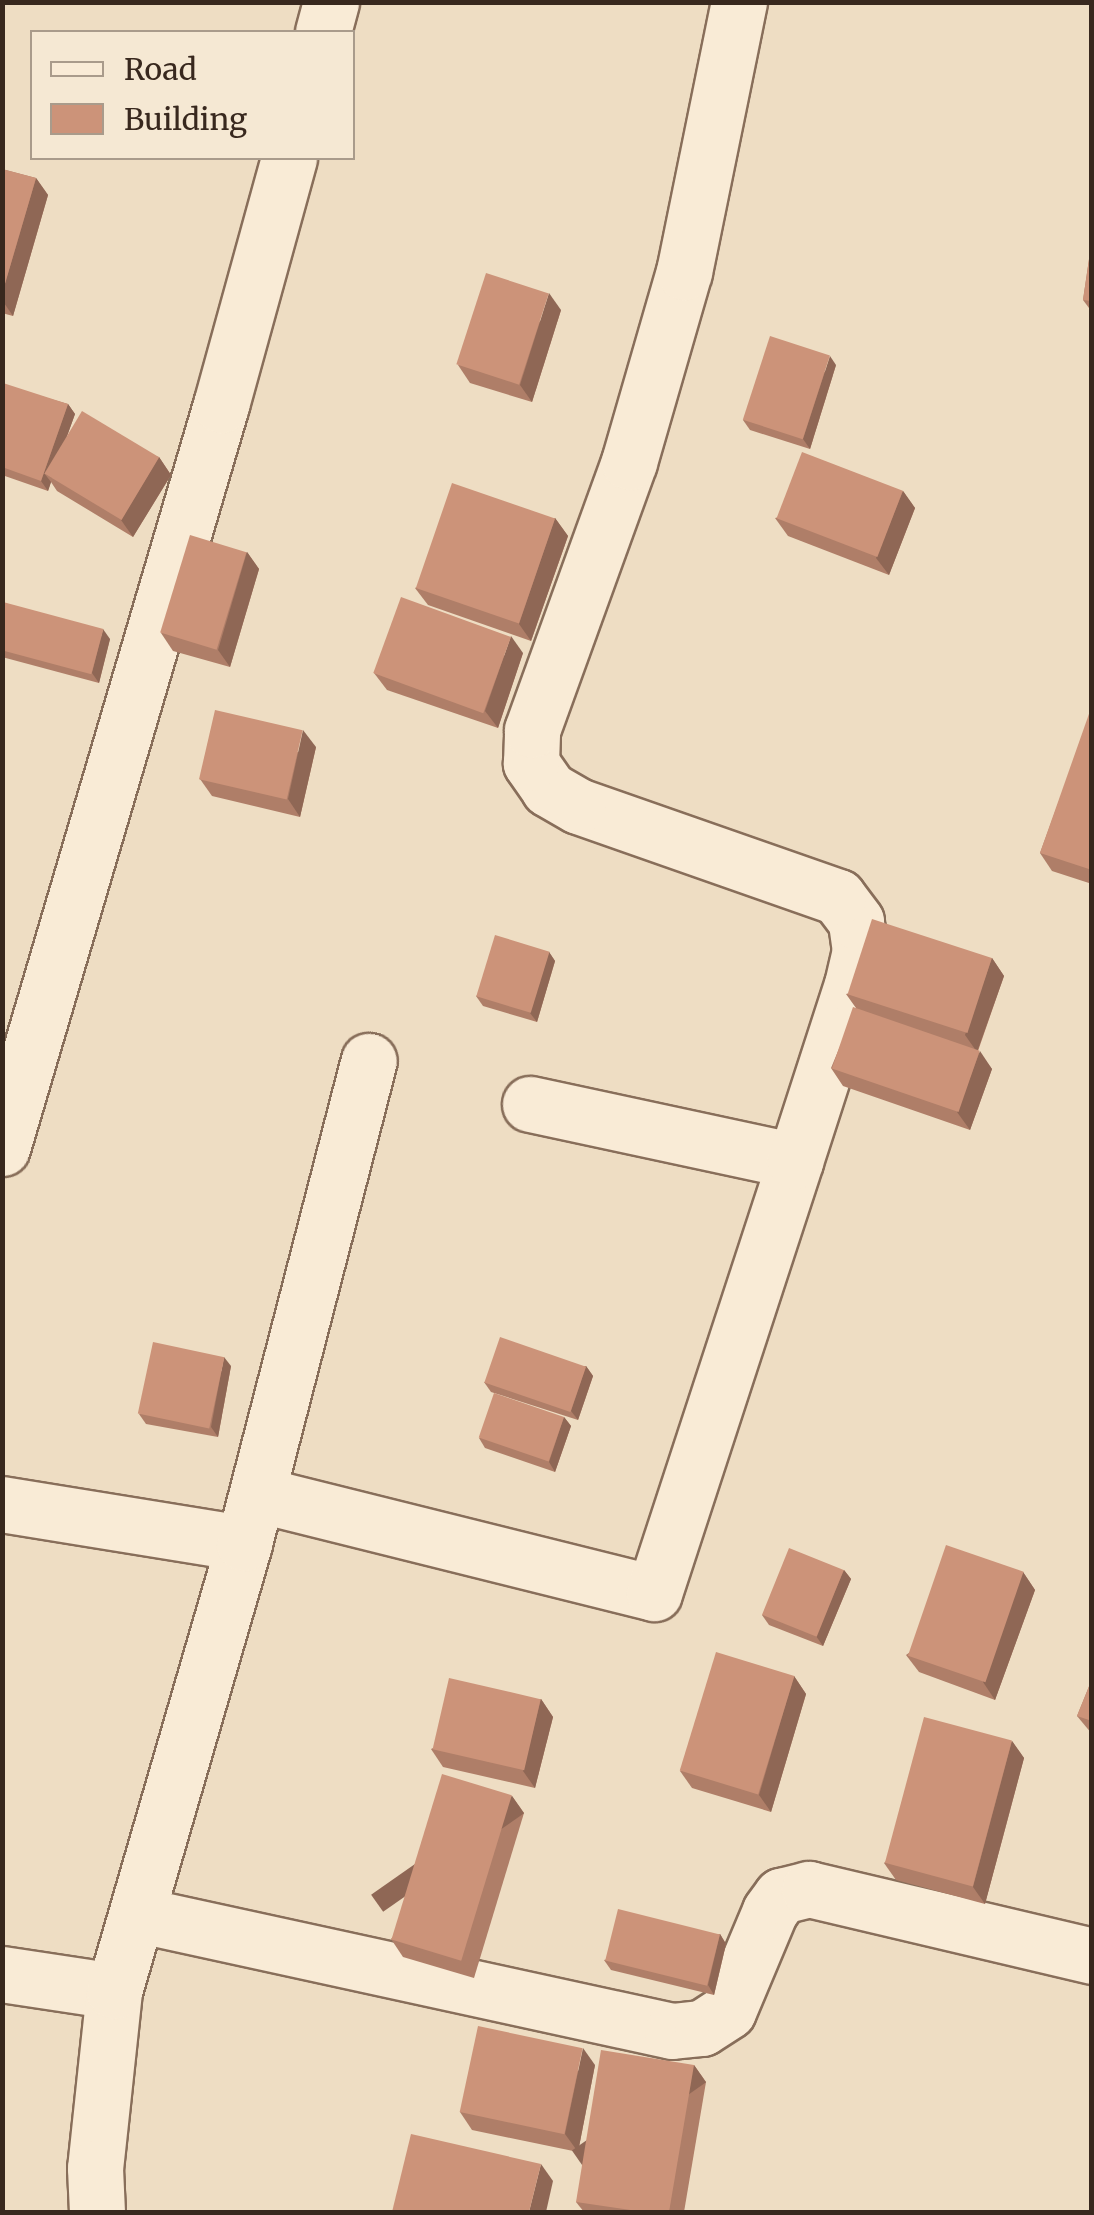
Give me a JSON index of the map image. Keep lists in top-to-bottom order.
{
  "legend": ["Road", "Building"]
}
